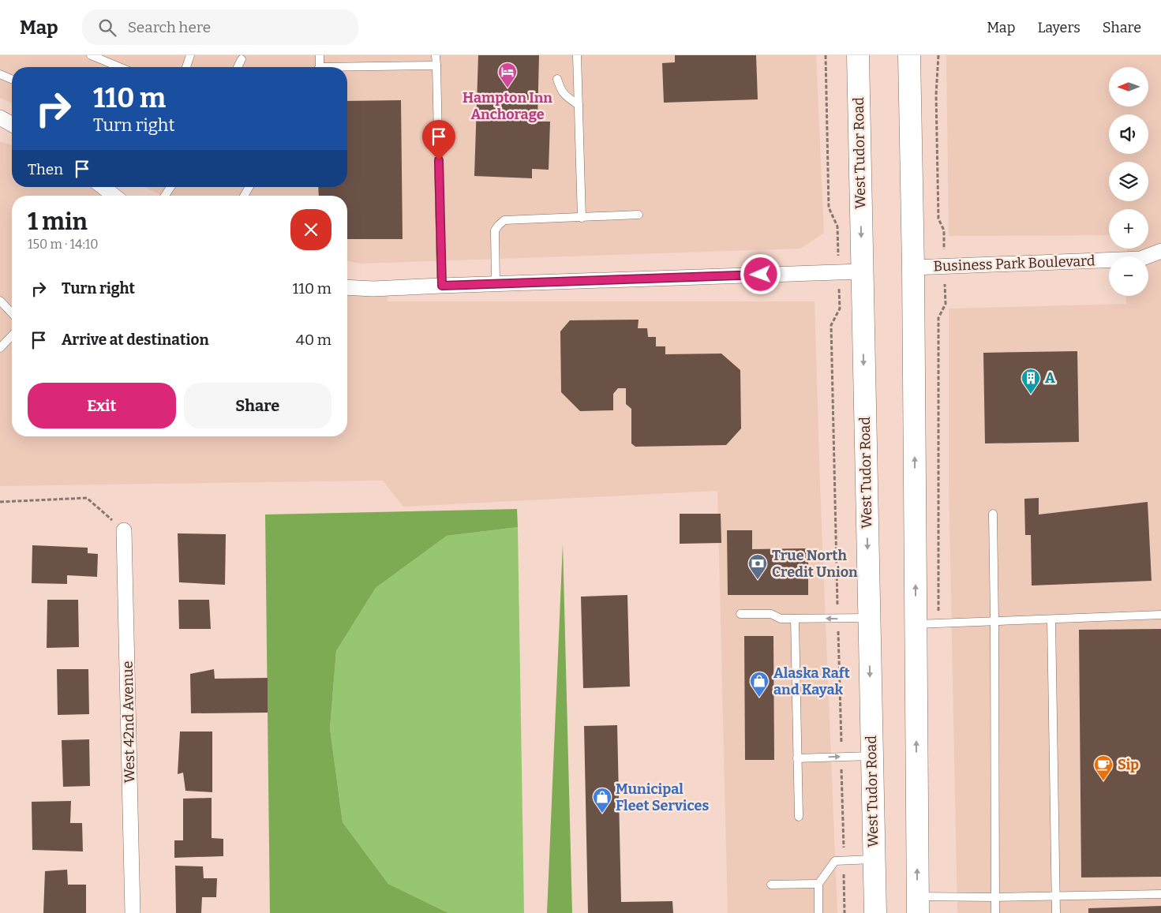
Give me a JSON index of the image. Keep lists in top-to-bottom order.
{
  "streets": {
    "main road": ["West Tudor Road"],
    "street": ["Business Park Boulevard", "West 42nd Avenue"]
  },
  "places": {
    "hotel": ["Hampton Inn Anchorage"],
    "building": ["A"],
    "bank": ["True North Credit Union"],
    "shop": ["Alaska Raft and Kayak", "Municipal Fleet Services"],
    "cafe": ["Sip"]
  },
  "north": "left",
  "page": {
    "header": "Map",
    "search": "Search here",
    "nav": ["Map", "Layers", "Share"],
    "map_buttons": ["+", "−"],
    "turn": ["110 m", "Turn right"],
    "then": "Then",
    "heading": ["1 min", "150 m · 14:10"],
    "list": [
      {
        "name": "Turn right",
        "value": "110 m"
      },
      {
        "name": "Arrive at destination",
        "value": "40 m"
      }
    ],
    "buttons": ["Exit", "Share"]
  }
}
